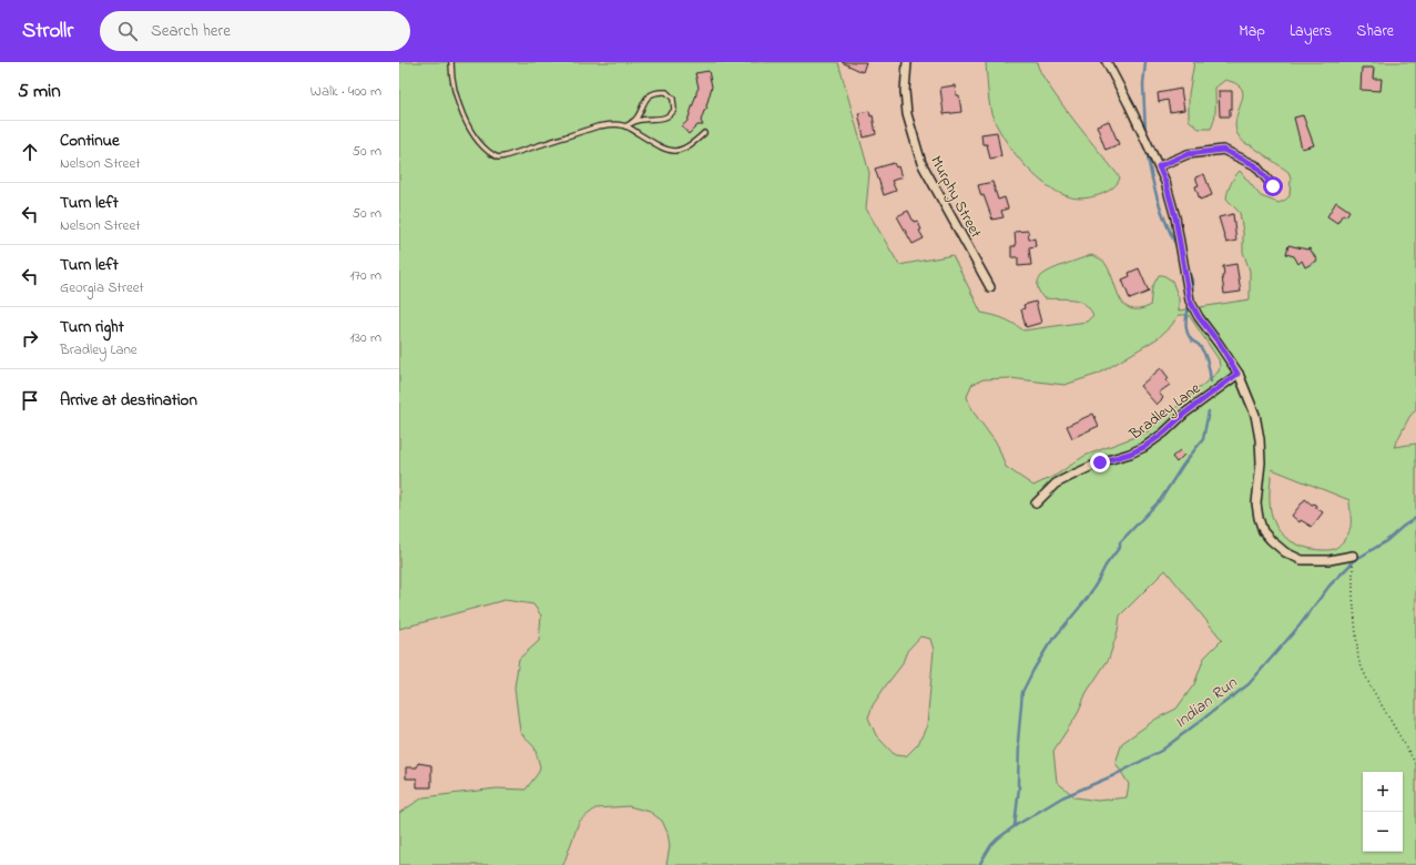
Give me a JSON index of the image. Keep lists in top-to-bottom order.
{
  "streets": {
    "street": ["Murphy Street", "Bradley Lane"]
  },
  "water": ["Indian Run"],
  "page": {
    "header": "Strollr",
    "search": "Search here",
    "nav": ["Map", "Layers", "Share"],
    "heading": ["5 min", "Walk · 400 m"],
    "list": [
      ["Continue", "Nelson Street", "50 m"],
      ["Turn left", "Nelson Street", "50 m"],
      ["Turn left", "Georgia Street", "170 m"],
      ["Turn right", "Bradley Lane", "130 m"],
      "Arrive at destination"
    ],
    "map_buttons": ["+", "−"]
  }
}
